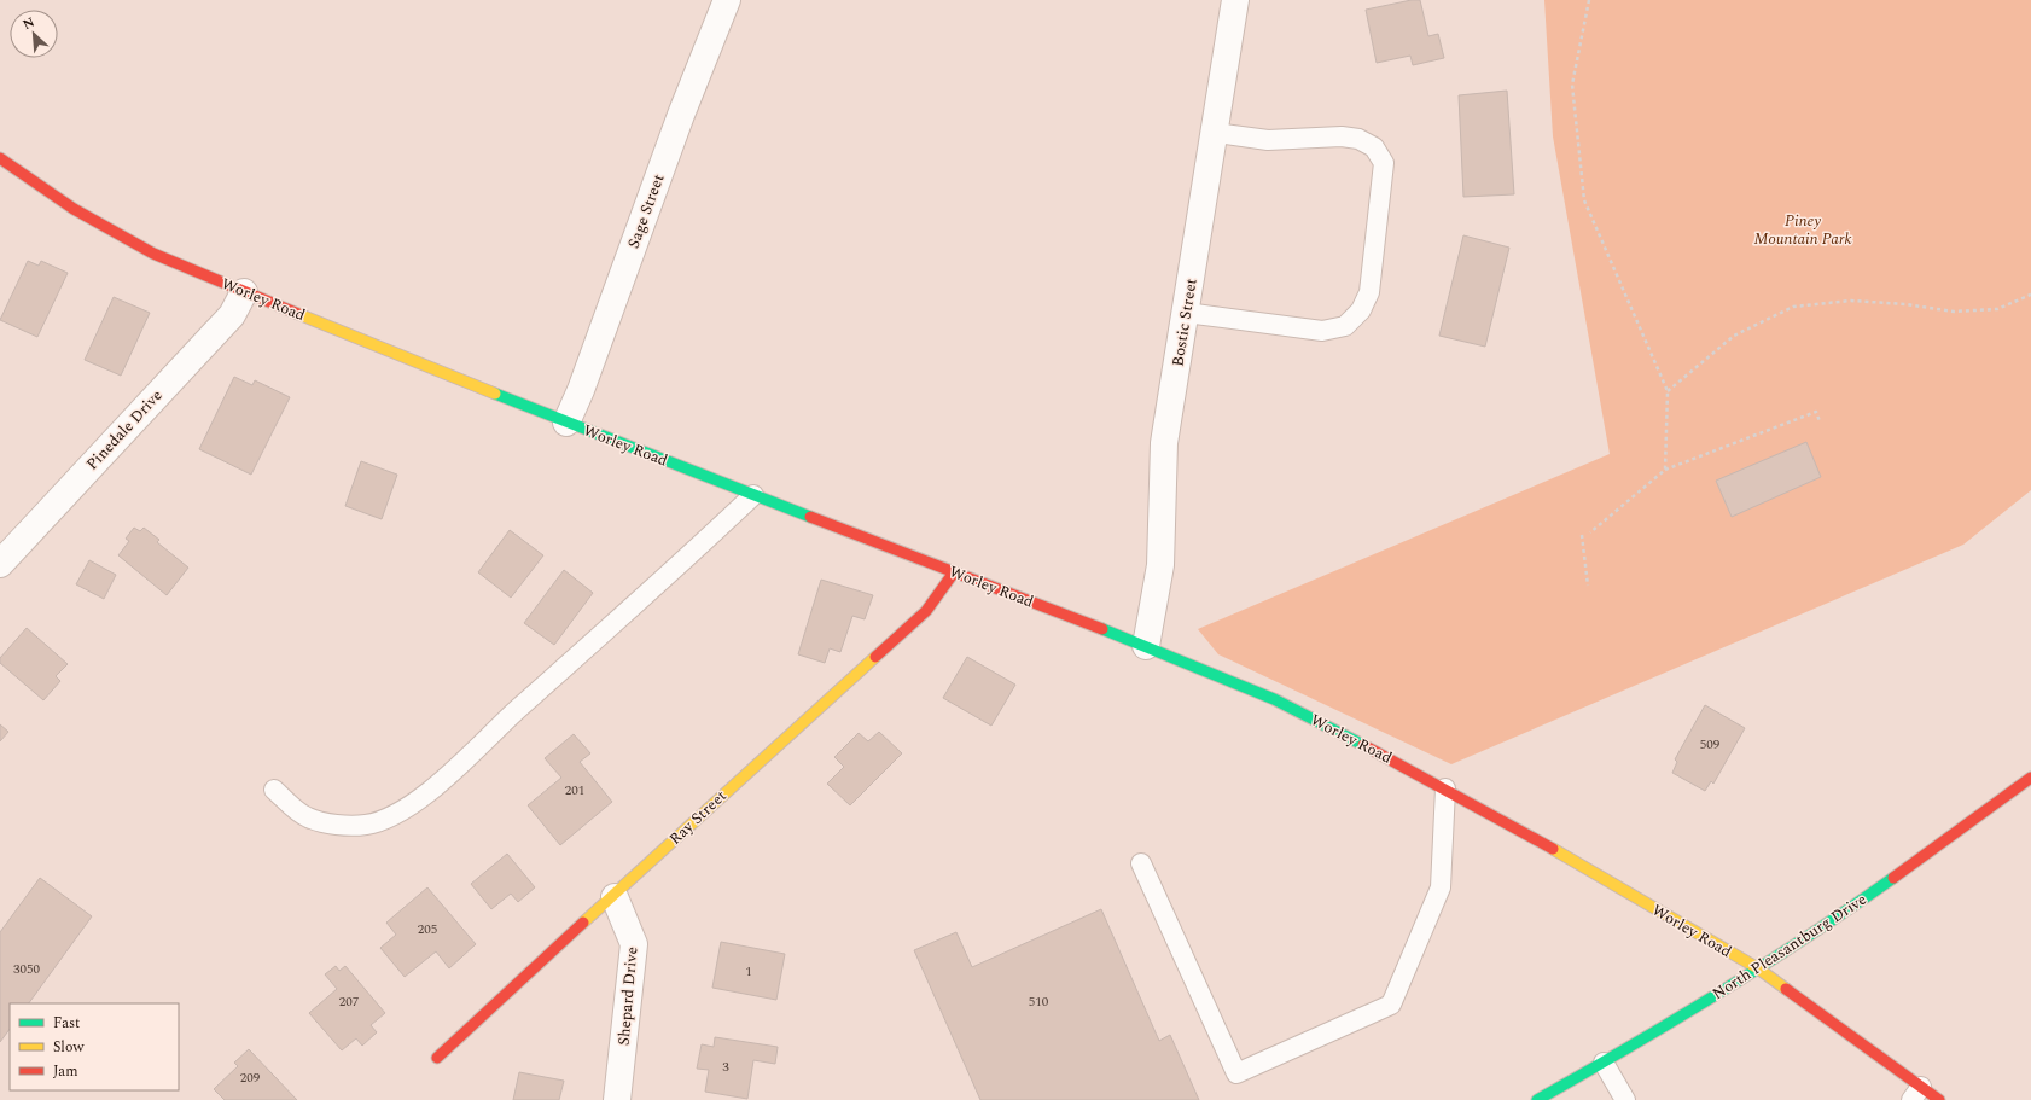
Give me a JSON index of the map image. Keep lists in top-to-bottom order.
{
  "streets": {
    "street": [
      "Sage Street",
      "Worley Road",
      "Bostic Street",
      "Pinedale Drive",
      "Ray Street",
      "North Pleasantburg Drive",
      "Shepard Drive"
    ]
  },
  "crossings": [
    ["Sage Street", "Worley Road"],
    ["Worley Road", "Bostic Street"],
    ["Worley Road", "Pinedale Drive"],
    ["Worley Road", "Ray Street"],
    ["Worley Road", "North Pleasantburg Drive"],
    ["Ray Street", "Shepard Drive"]
  ],
  "parks": ["Piney Mountain Park"],
  "house_numbers": [
    "509",
    "201",
    "205",
    "3050",
    "1",
    "207",
    "510",
    "3",
    "209"
  ],
  "legend": ["Fast", "Slow", "Jam"],
  "north": "top left"
}
